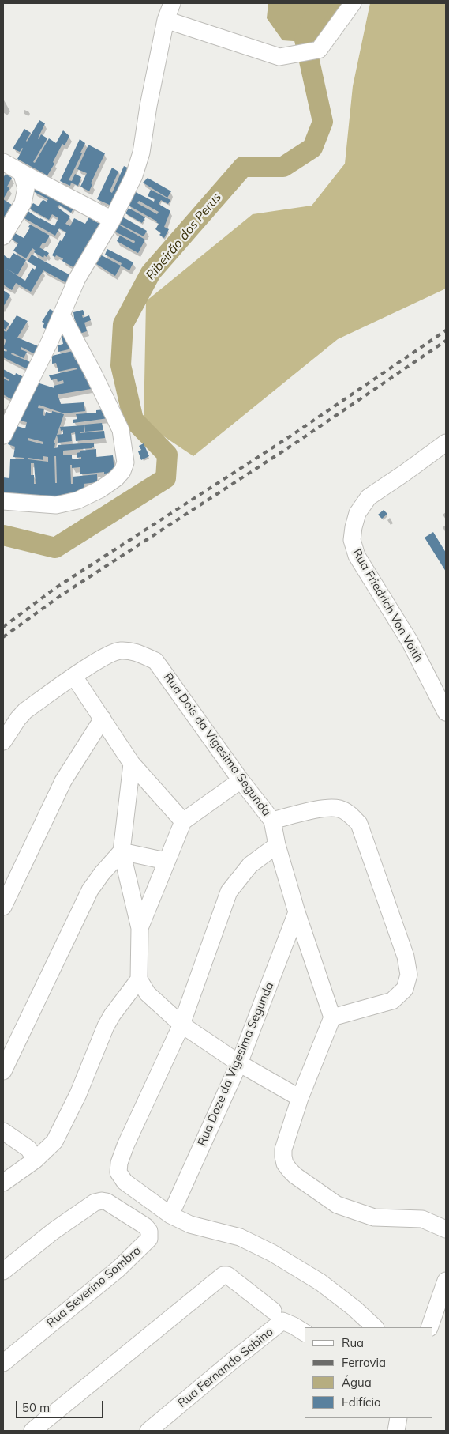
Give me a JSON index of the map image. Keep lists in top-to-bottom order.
{
  "streets": {
    "street": [
      "Rua Friedrich Von Voith",
      "Rua Dois da Vigesima Segunda",
      "Rua Doze da Vigesima Segunda",
      "Rua Severino Sombra",
      "Rua Fernando Sabino"
    ]
  },
  "crossings": [
    ["Rua Dois da Vigesima Segunda", "Rua Doze da Vigesima Segunda"]
  ],
  "water": ["Ribeirão dos Perus"],
  "legend": [
    "Rua",
    "Ferrovia",
    "Água",
    "Edifício"
  ],
  "scale_bar": "50 m"
}
